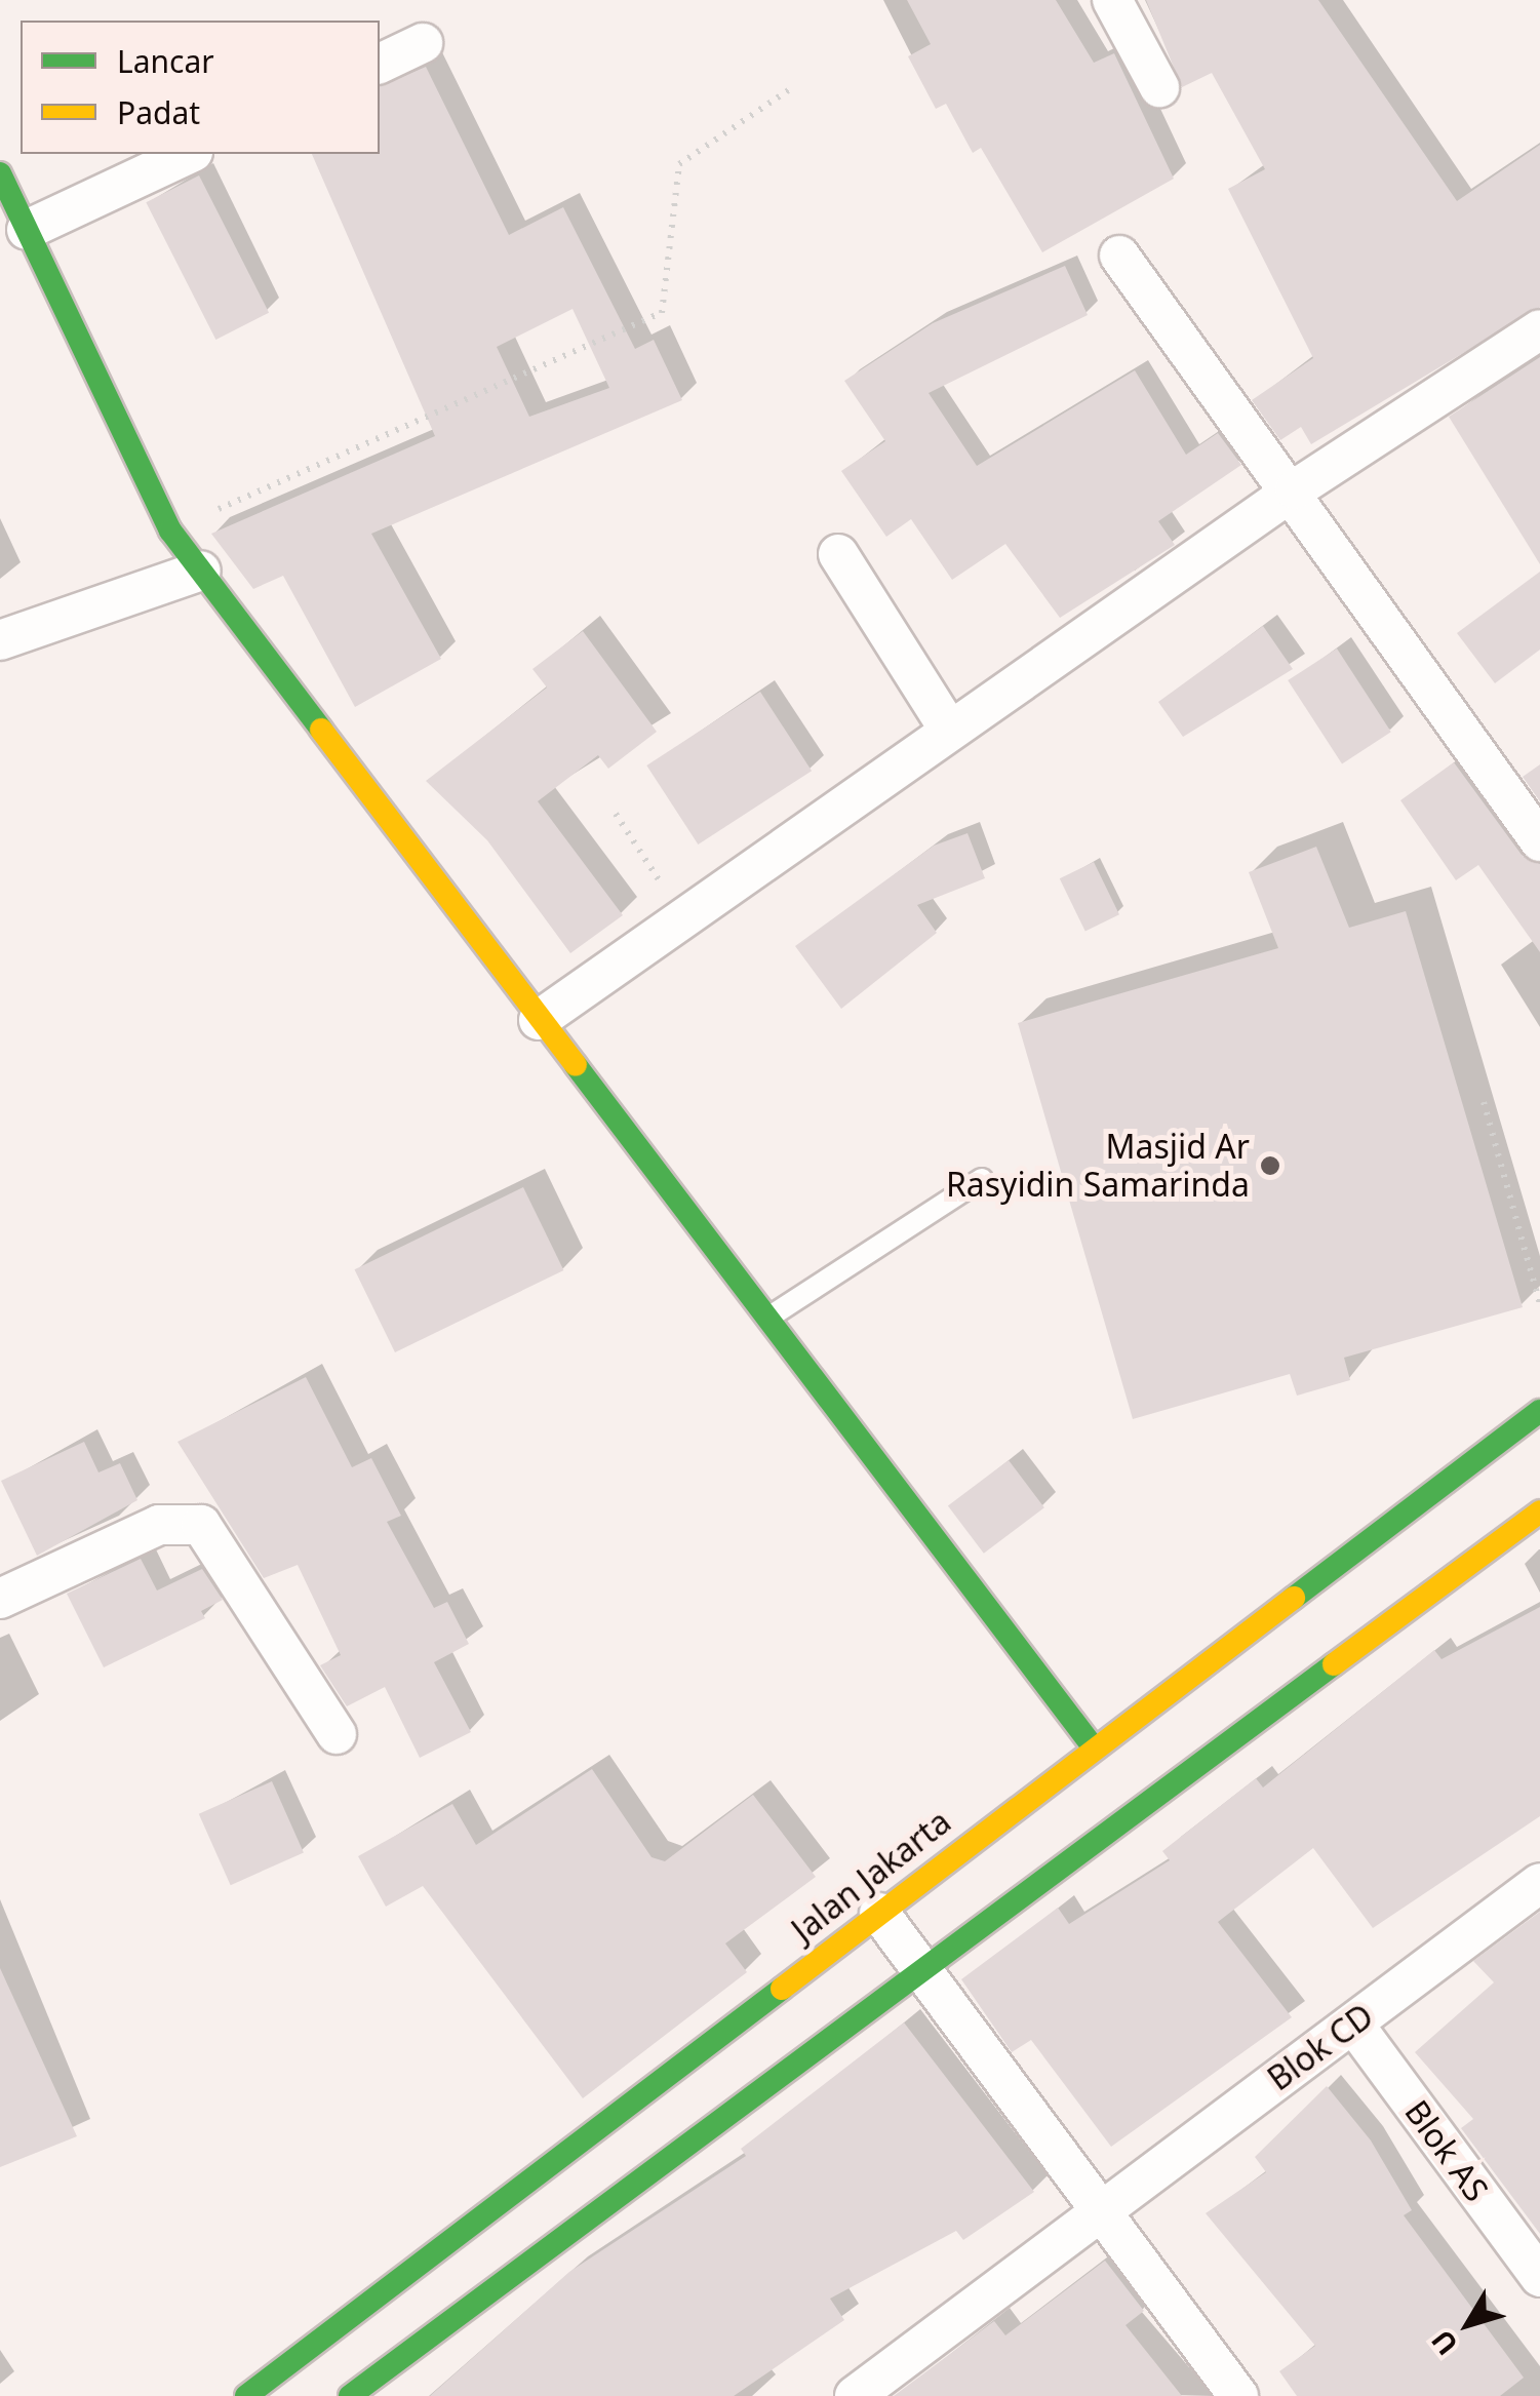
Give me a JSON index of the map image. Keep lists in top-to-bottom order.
{
  "streets": {
    "main road": ["Jalan Jakarta"],
    "street": ["Blok CD", "Blok AS"]
  },
  "crossings": [
    ["Blok CD", "Blok AS"]
  ],
  "places": ["Masjid Ar Rasyidin Samarinda"],
  "legend": ["Lancar", "Padat"],
  "north": "bottom left"
}
